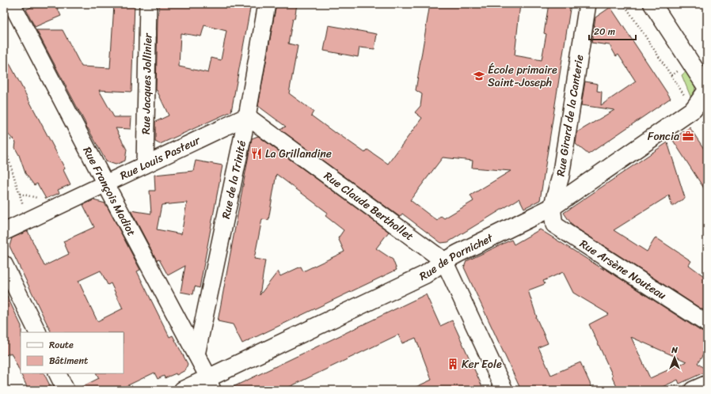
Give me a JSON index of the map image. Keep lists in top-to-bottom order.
{
  "streets": {
    "street": [
      "Rue Jacques Jollinier",
      "Rue Girard de la Canterie",
      "Rue Louis Pasteur",
      "Rue de la Trinité",
      "Rue François Madiot",
      "Rue Claude Berthollet",
      "Rue de Pornichet",
      "Rue Arsène Nouteau"
    ]
  },
  "crossings": [
    ["Rue Jacques Jollinier", "Rue Louis Pasteur"],
    ["Rue Girard de la Canterie", "Rue de Pornichet"],
    ["Rue Girard de la Canterie", "Rue Arsène Nouteau"],
    ["Rue Louis Pasteur", "Rue de la Trinité"],
    ["Rue Louis Pasteur", "Rue François Madiot"],
    ["Rue Louis Pasteur", "Rue Claude Berthollet"],
    ["Rue de la Trinité", "Rue François Madiot"],
    ["Rue de la Trinité", "Rue Claude Berthollet"],
    ["Rue François Madiot", "Rue de Pornichet"],
    ["Rue Claude Berthollet", "Rue de Pornichet"],
    ["Rue de Pornichet", "Rue Arsène Nouteau"]
  ],
  "places": {
    "school or university": ["École primaire Saint-Joseph"],
    "office": ["Foncia"],
    "restaurant": ["La Grillandine"],
    "building": ["Ker Eole"]
  },
  "legend": ["Route", "Bâtiment"],
  "scale_bar": "20 m",
  "north": "top"
}
